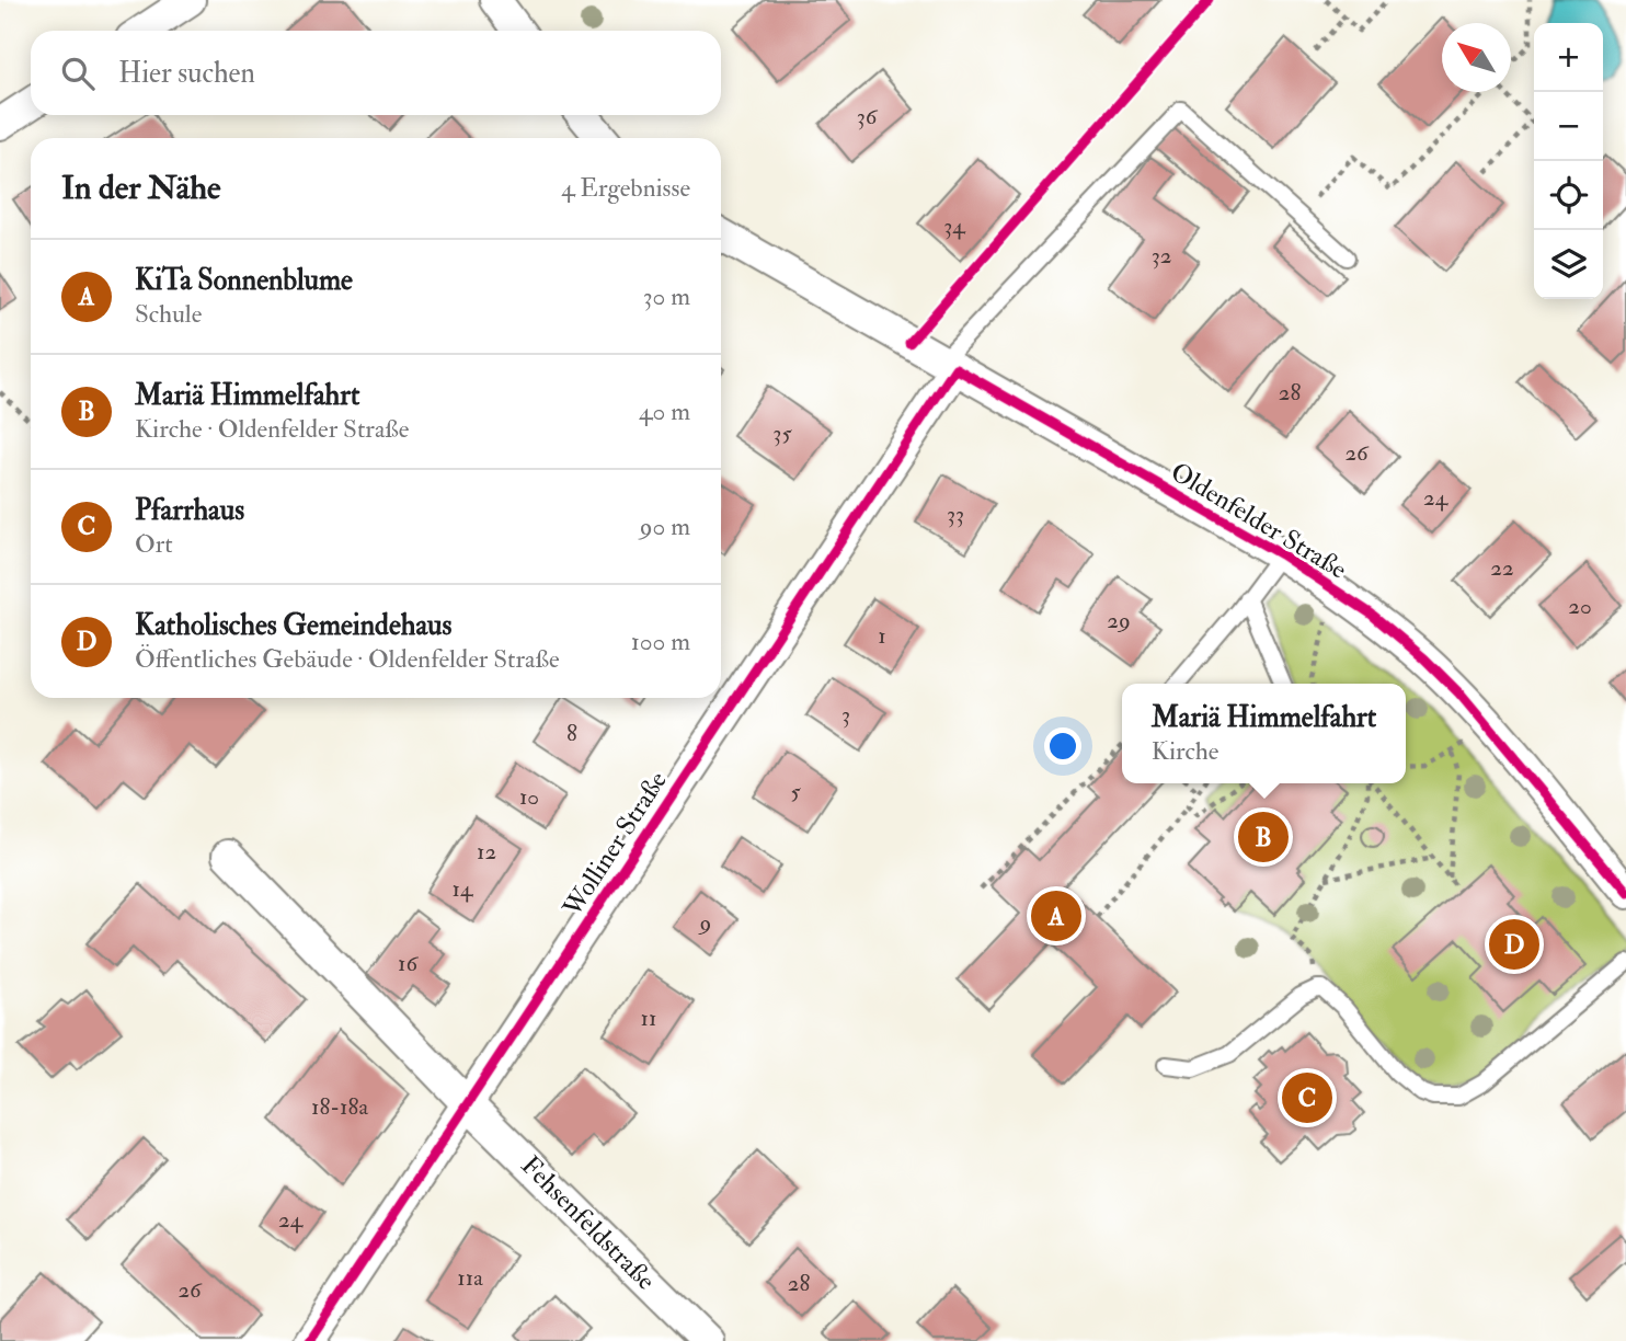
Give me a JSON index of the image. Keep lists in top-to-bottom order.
{
  "streets": {
    "street": ["Oldenfelder Straße", "Wolliner Straße", "Fehsenfeldstraße"]
  },
  "crossings": [
    ["Oldenfelder Straße", "Wolliner Straße"],
    ["Wolliner Straße", "Fehsenfeldstraße"]
  ],
  "house_numbers": [
    "36",
    "34",
    "32",
    "28",
    "35",
    "26",
    "24",
    "33",
    "22",
    "20",
    "29",
    "1",
    "3",
    "8",
    "5",
    "10",
    "12",
    "14",
    "9",
    "16",
    "11",
    "18-18a",
    "24",
    "11a",
    "28",
    "26"
  ],
  "north": "top left",
  "page": {
    "map_buttons": ["+", "−"],
    "search": "Hier suchen",
    "heading": ["In der Nähe", "4 Ergebnisse"],
    "list": [
      {
        "mark": "A",
        "name": "KiTa Sonnenblume",
        "note": "Schule",
        "value": "30 m"
      },
      {
        "mark": "B",
        "name": "Mariä Himmelfahrt",
        "note": "Kirche · Oldenfelder Straße",
        "value": "40 m"
      },
      {
        "mark": "C",
        "name": "Pfarrhaus",
        "note": "Ort",
        "value": "90 m"
      },
      {
        "mark": "D",
        "name": "Katholisches Gemeindehaus",
        "note": "Öffentliches Gebäude · Oldenfelder Straße",
        "value": "100 m"
      }
    ],
    "popup": ["Mariä Himmelfahrt", "Kirche"],
    "pins": [
      "B",
      "A",
      "D",
      "C"
    ]
  }
}
